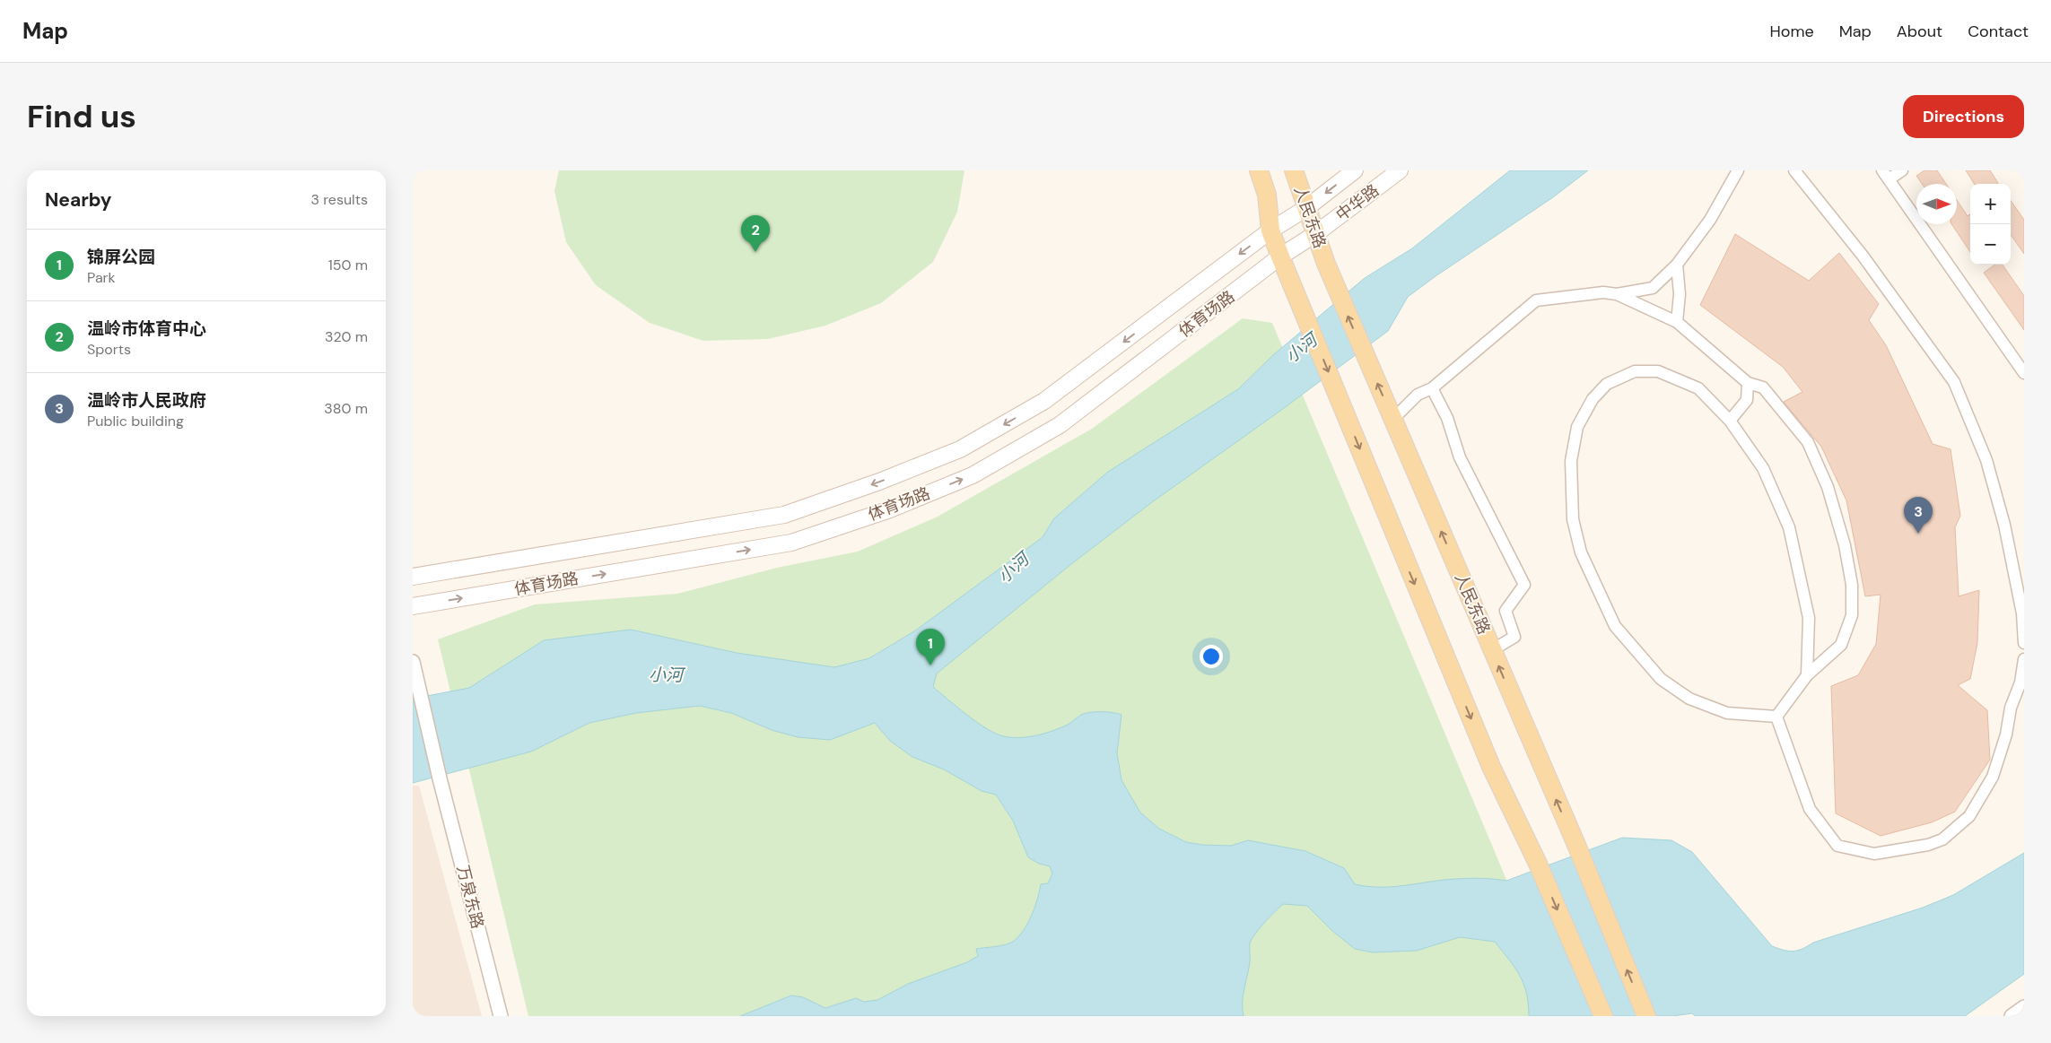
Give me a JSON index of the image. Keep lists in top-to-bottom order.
{
  "streets": {
    "main road": ["中华路", "人民东路", "体育场路"],
    "street": ["万泉东路"]
  },
  "crossings": [
    ["中华路", "人民东路"],
    ["中华路", "体育场路"],
    ["人民东路", "体育场路"]
  ],
  "water": ["小河"],
  "north": "right",
  "page": {
    "header": "Map",
    "nav": [
      "Home",
      "Map",
      "About",
      "Contact"
    ],
    "buttons": "Directions",
    "title": "Find us",
    "heading": ["Nearby", "3 results"],
    "map_buttons": ["+", "−"],
    "pins": ["2", "3", "1"],
    "list": [
      {
        "mark": "1",
        "name": "锦屏公园",
        "note": "Park",
        "value": "150 m"
      },
      {
        "mark": "2",
        "name": "温岭市体育中心",
        "note": "Sports",
        "value": "320 m"
      },
      {
        "mark": "3",
        "name": "温岭市人民政府",
        "note": "Public building",
        "value": "380 m"
      }
    ]
  }
}
